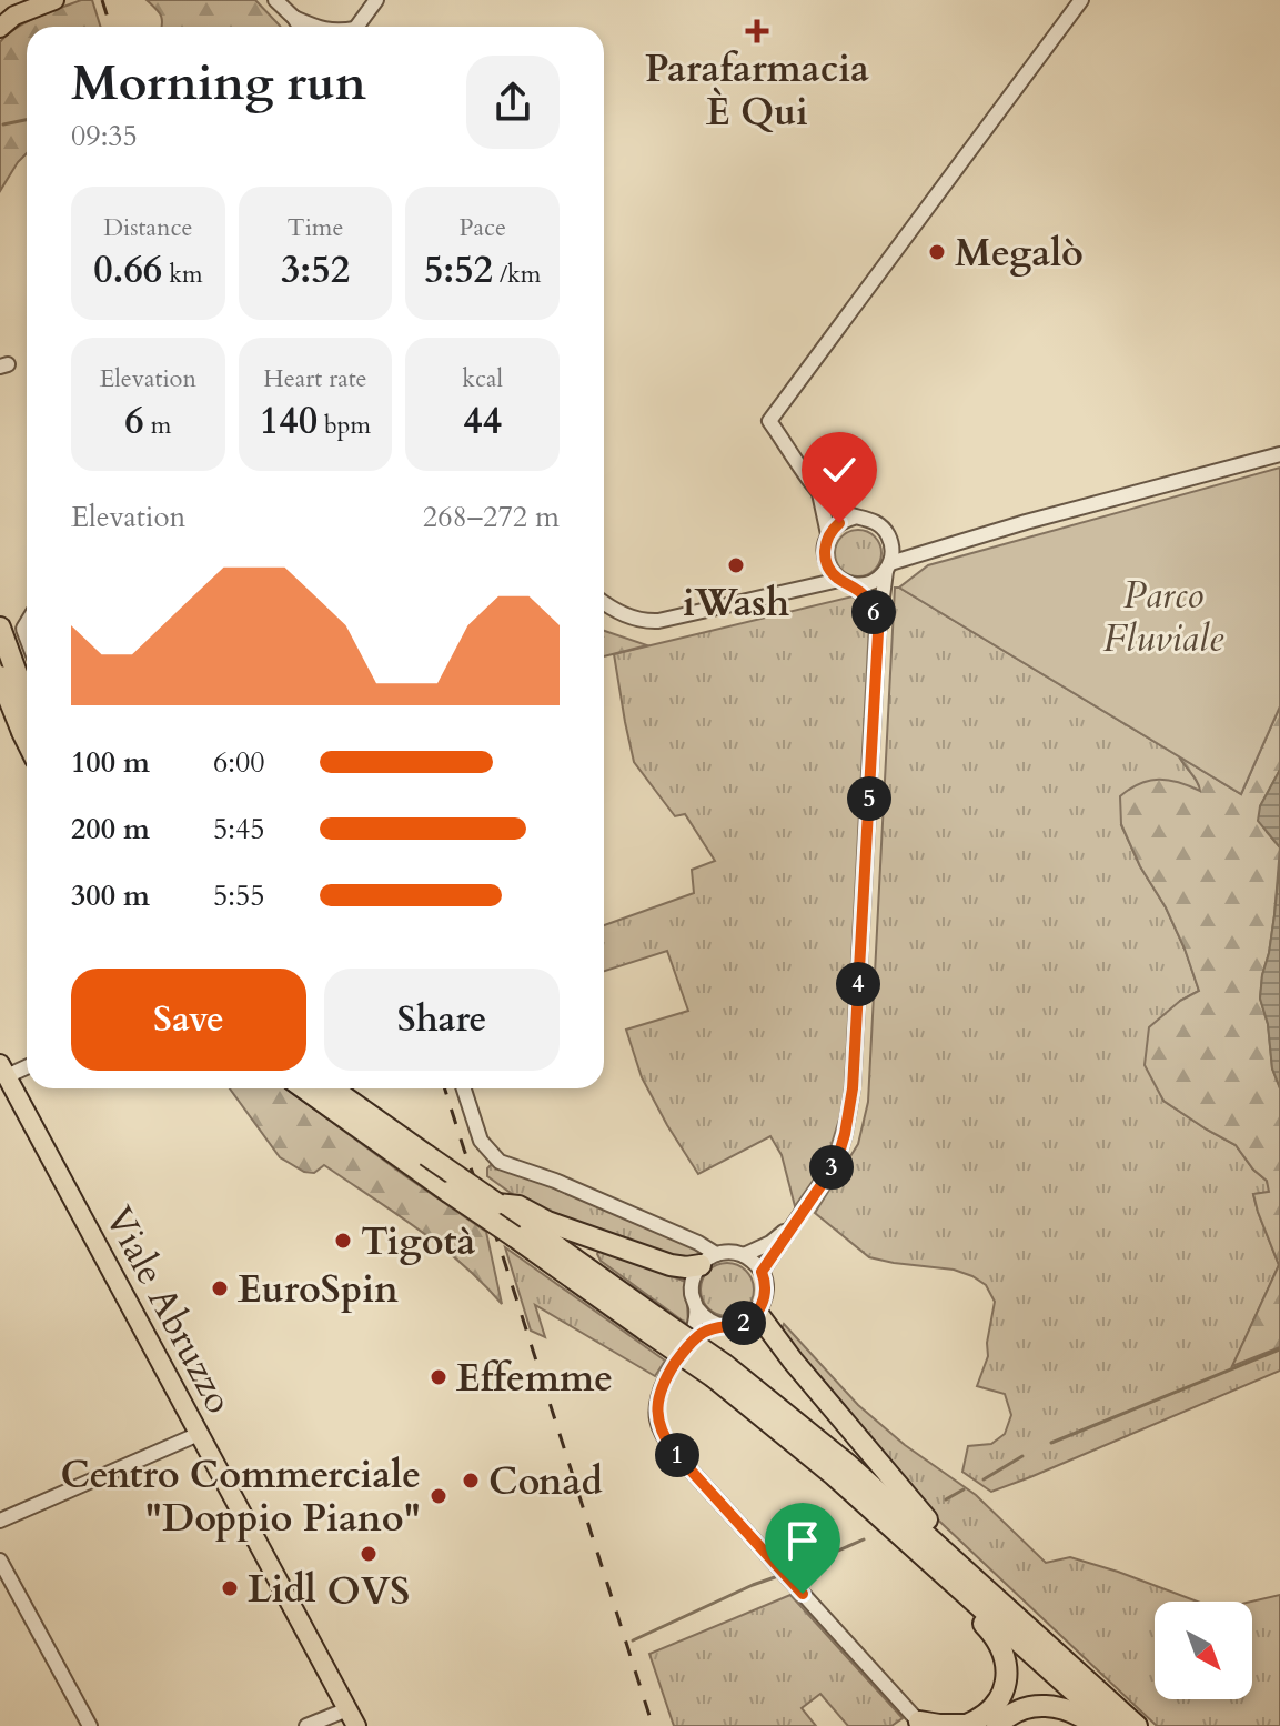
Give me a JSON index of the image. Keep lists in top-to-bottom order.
{
  "streets": {
    "main road": ["Viale Abruzzo"]
  },
  "parks": ["Parco Fluviale"],
  "places": {
    "health": ["Parafarmacia È Qui"],
    "other": [
      "Megalò",
      "iWash",
      "Tigotà",
      "EuroSpin",
      "Effemme",
      "Conad",
      "Centro Commerciale \"Doppio Piano\"",
      "OVS",
      "Lidl"
    ]
  },
  "north": "bottom right",
  "page": {
    "heading": ["Morning run", "09:35"],
    "stats": [
      ["Distance", "0.66 km"],
      ["Time", "3:52"],
      ["Pace", "5:52 /km"],
      ["Elevation", "6 m"],
      ["Heart rate", "140 bpm"],
      ["kcal", "44"]
    ],
    "chart": ["Elevation", "268–272 m"],
    "pins": [
      "6",
      "5",
      "4",
      "3",
      "2",
      "1"
    ],
    "list": [
      {
        "name": "100 m",
        "note": "6:00"
      },
      {
        "name": "200 m",
        "note": "5:45"
      },
      {
        "name": "300 m",
        "note": "5:55"
      }
    ],
    "buttons": ["Save", "Share"]
  }
}
